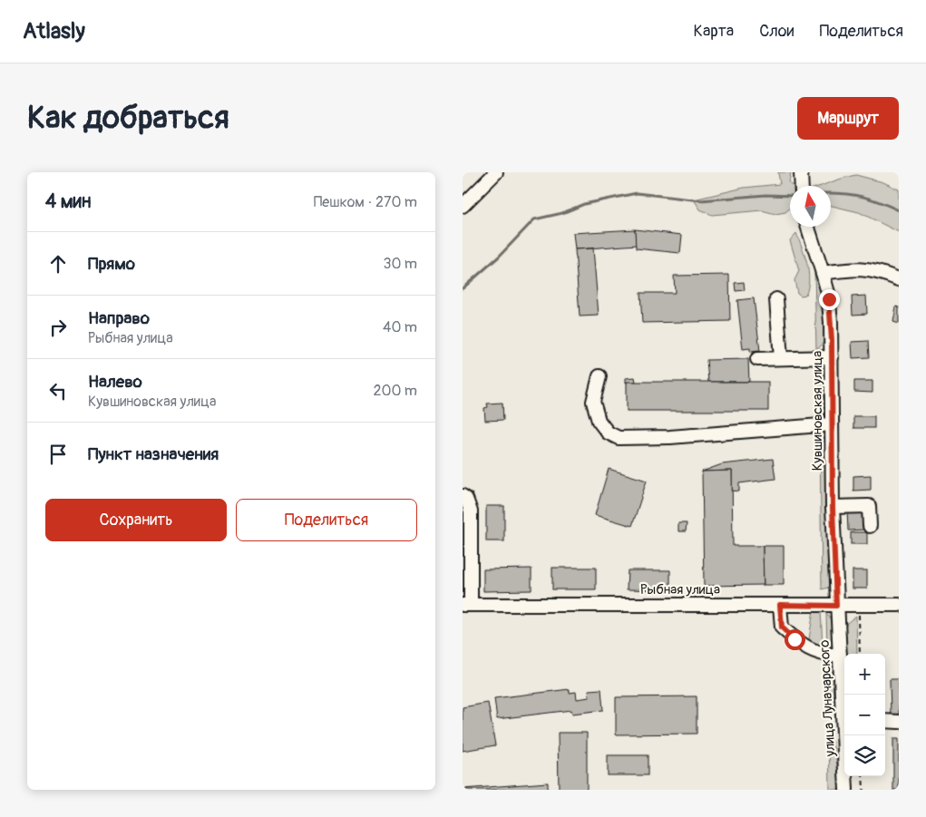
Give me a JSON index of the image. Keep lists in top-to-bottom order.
{
  "streets": {
    "street": ["Кувшиновская улица", "Рыбная улица", "улица Луначарского"]
  },
  "crossings": [
    ["Кувшиновская улица", "Рыбная улица"],
    ["Кувшиновская улица", "улица Луначарского"],
    ["Рыбная улица", "улица Луначарского"]
  ],
  "north": "top",
  "page": {
    "header": "Atlasly",
    "nav": ["Карта", "Слои", "Поделиться"],
    "buttons": [
      "Маршрут",
      ["Сохранить", "Поделиться"]
    ],
    "title": "Как добраться",
    "heading": ["4 мин", "Пешком · 270 m"],
    "list": [
      ["Прямо", "30 m"],
      ["Направо", "Рыбная улица", "40 m"],
      ["Налево", "Кувшиновская улица", "200 m"],
      "Пункт назначения"
    ],
    "map_buttons": ["+", "−"]
  }
}
